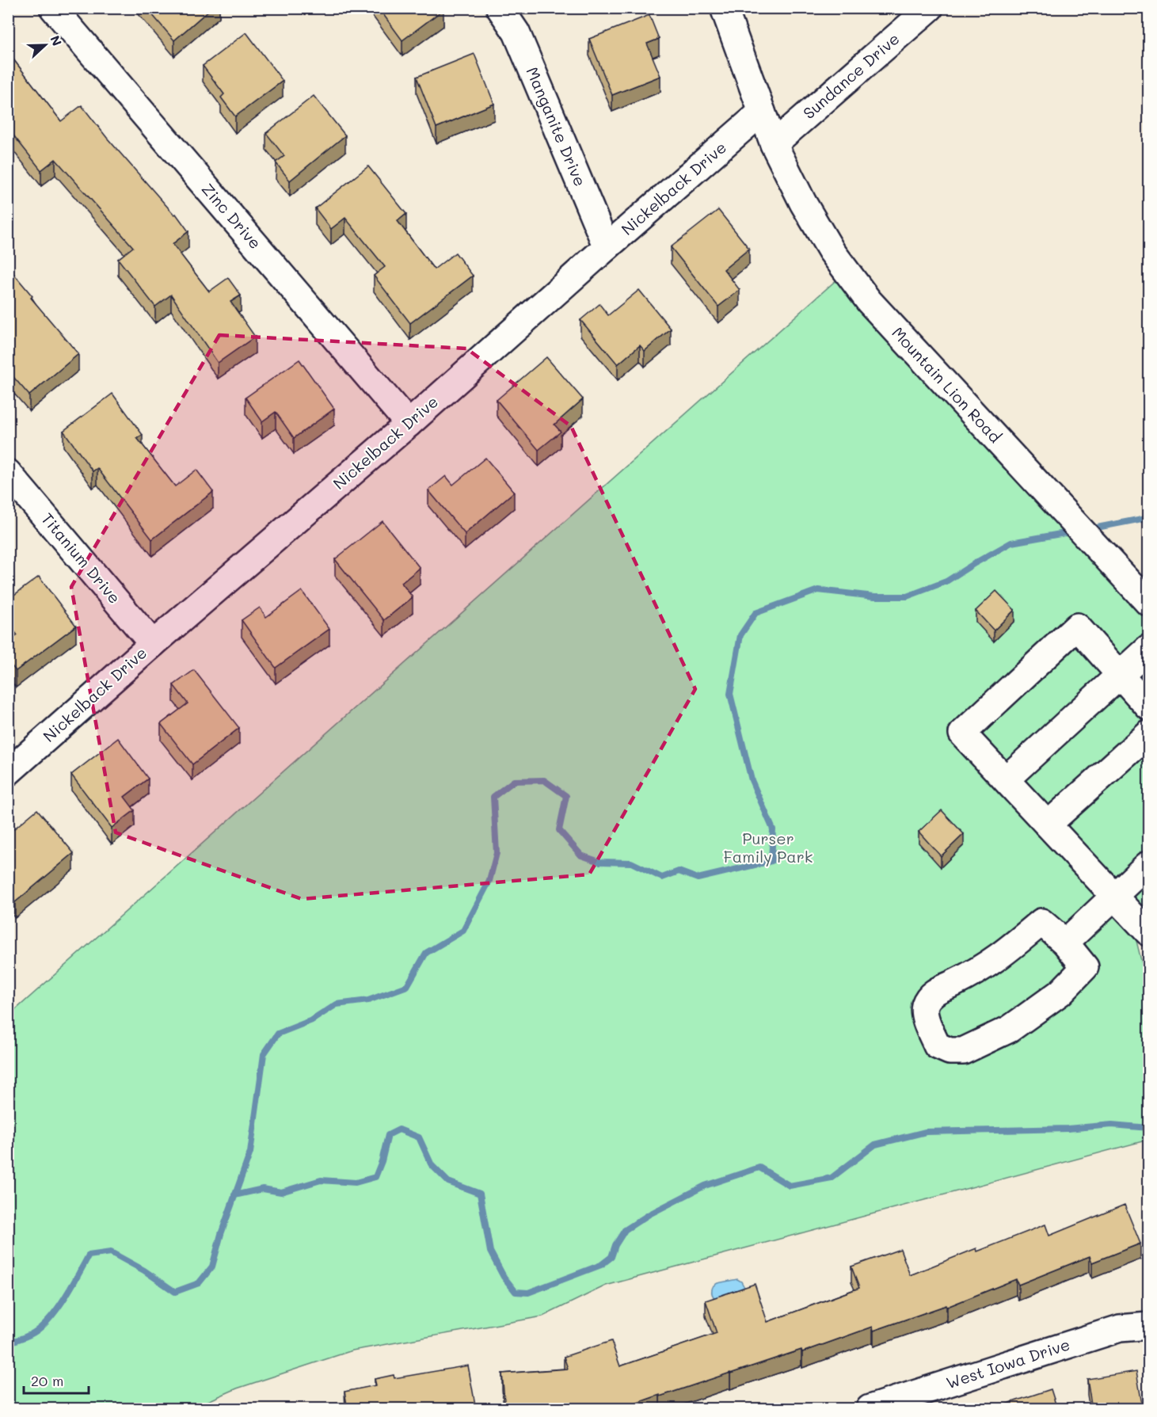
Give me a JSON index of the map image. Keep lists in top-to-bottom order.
{
  "streets": {
    "street": [
      "Sundance Drive",
      "Manganite Drive",
      "Nickelback Drive",
      "Zinc Drive",
      "Mountain Lion Road",
      "Titanium Drive",
      "West Iowa Drive"
    ]
  },
  "crossings": [
    ["Sundance Drive", "Mountain Lion Road"],
    ["Manganite Drive", "Nickelback Drive"],
    ["Nickelback Drive", "Zinc Drive"],
    ["Nickelback Drive", "Mountain Lion Road"],
    ["Nickelback Drive", "Titanium Drive"]
  ],
  "parks": ["Purser Family Park"],
  "scale_bar": "20 m",
  "north": "right"
}
